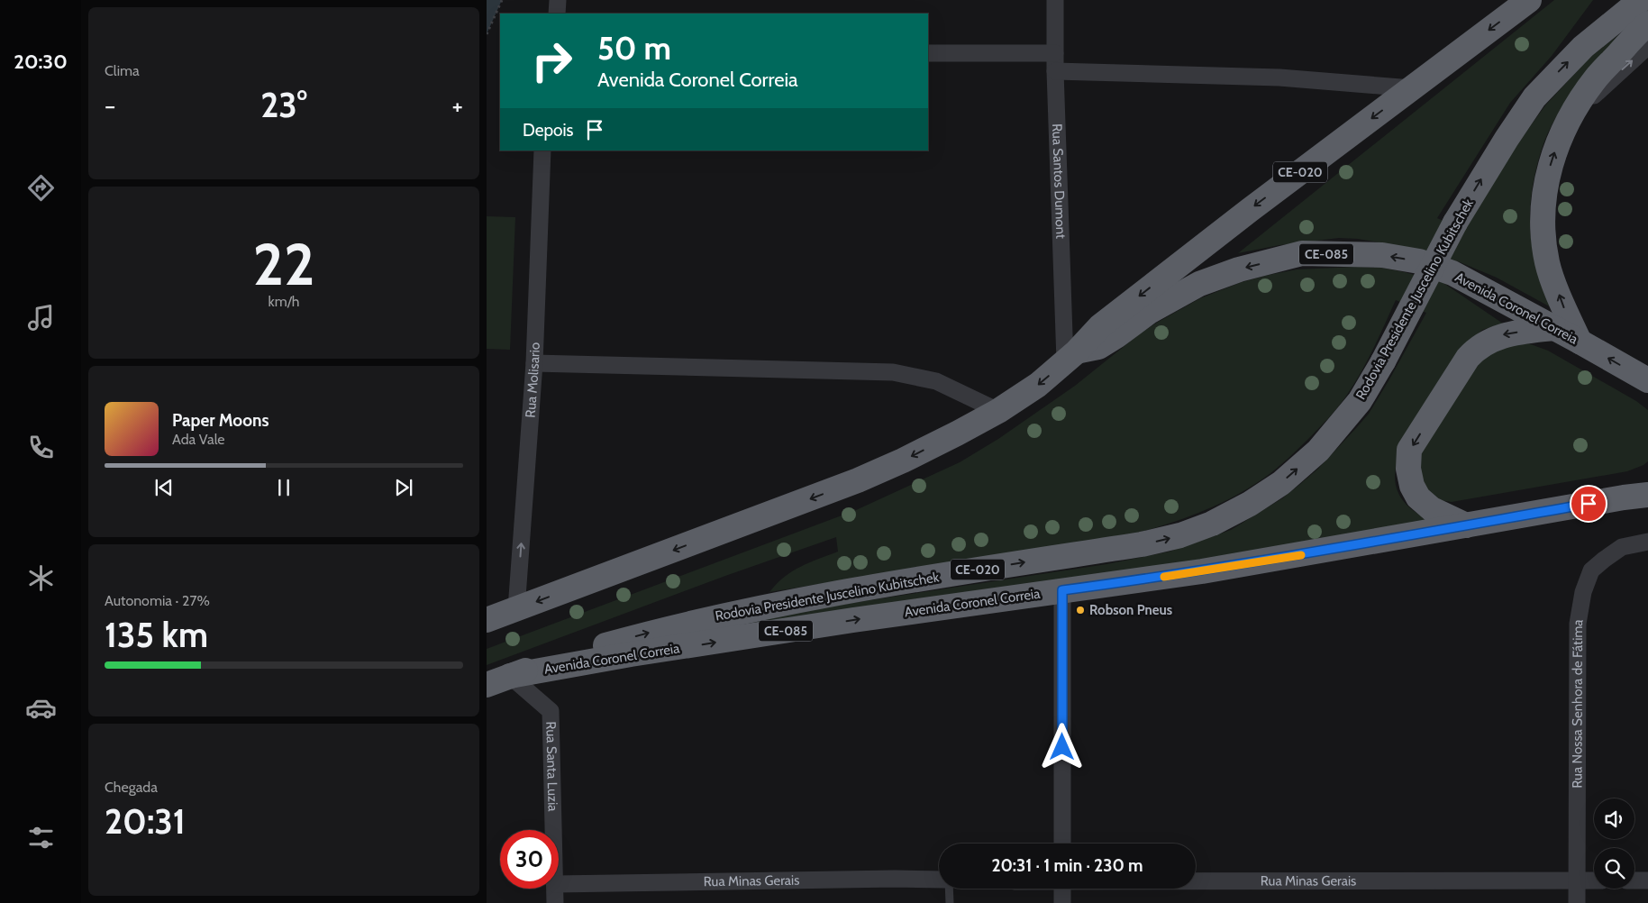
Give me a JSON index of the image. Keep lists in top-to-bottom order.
{
  "streets": {
    "highway": [
      "CE-020",
      "CE-085",
      "Rodovia Presidente Juscelino Kubitschek",
      "Avenida Coronel Correia"
    ],
    "street": [
      "Rua Santos Dumont",
      "Rua Molisario",
      "Rua Nossa Senhora de Fátima",
      "Rua Santa Luzia",
      "Rua Minas Gerais"
    ]
  },
  "crossings": [
    ["CE-020", "Rua Santos Dumont"],
    ["CE-020", "Avenida Coronel Correia"],
    ["CE-020", "Rua Molisario"],
    ["Rua Santos Dumont", "Avenida Coronel Correia"],
    ["Rodovia Presidente Juscelino Kubitschek", "Avenida Coronel Correia"],
    ["Rodovia Presidente Juscelino Kubitschek", "Rua Santa Luzia"],
    ["Avenida Coronel Correia", "Rua Santa Luzia"],
    ["Rua Nossa Senhora de Fátima", "Rua Minas Gerais"]
  ],
  "one_way": ["Rua Molisario"],
  "places": ["Robson Pneus"],
  "page": {
    "tabs": "20:30",
    "tile": [
      "Clima",
      ["22", "km/h"],
      ["Autonomia · 27%", "135 km"],
      ["Chegada", "20:31"]
    ],
    "turn": ["50 m", "Avenida Coronel Correia"],
    "heat": ["−", "23°", "+"],
    "then": "Depois",
    "song": ["Paper Moons", "Ada Vale"],
    "limit": "30",
    "trip": "20:31 · 1 min · 230 m"
  }
}
